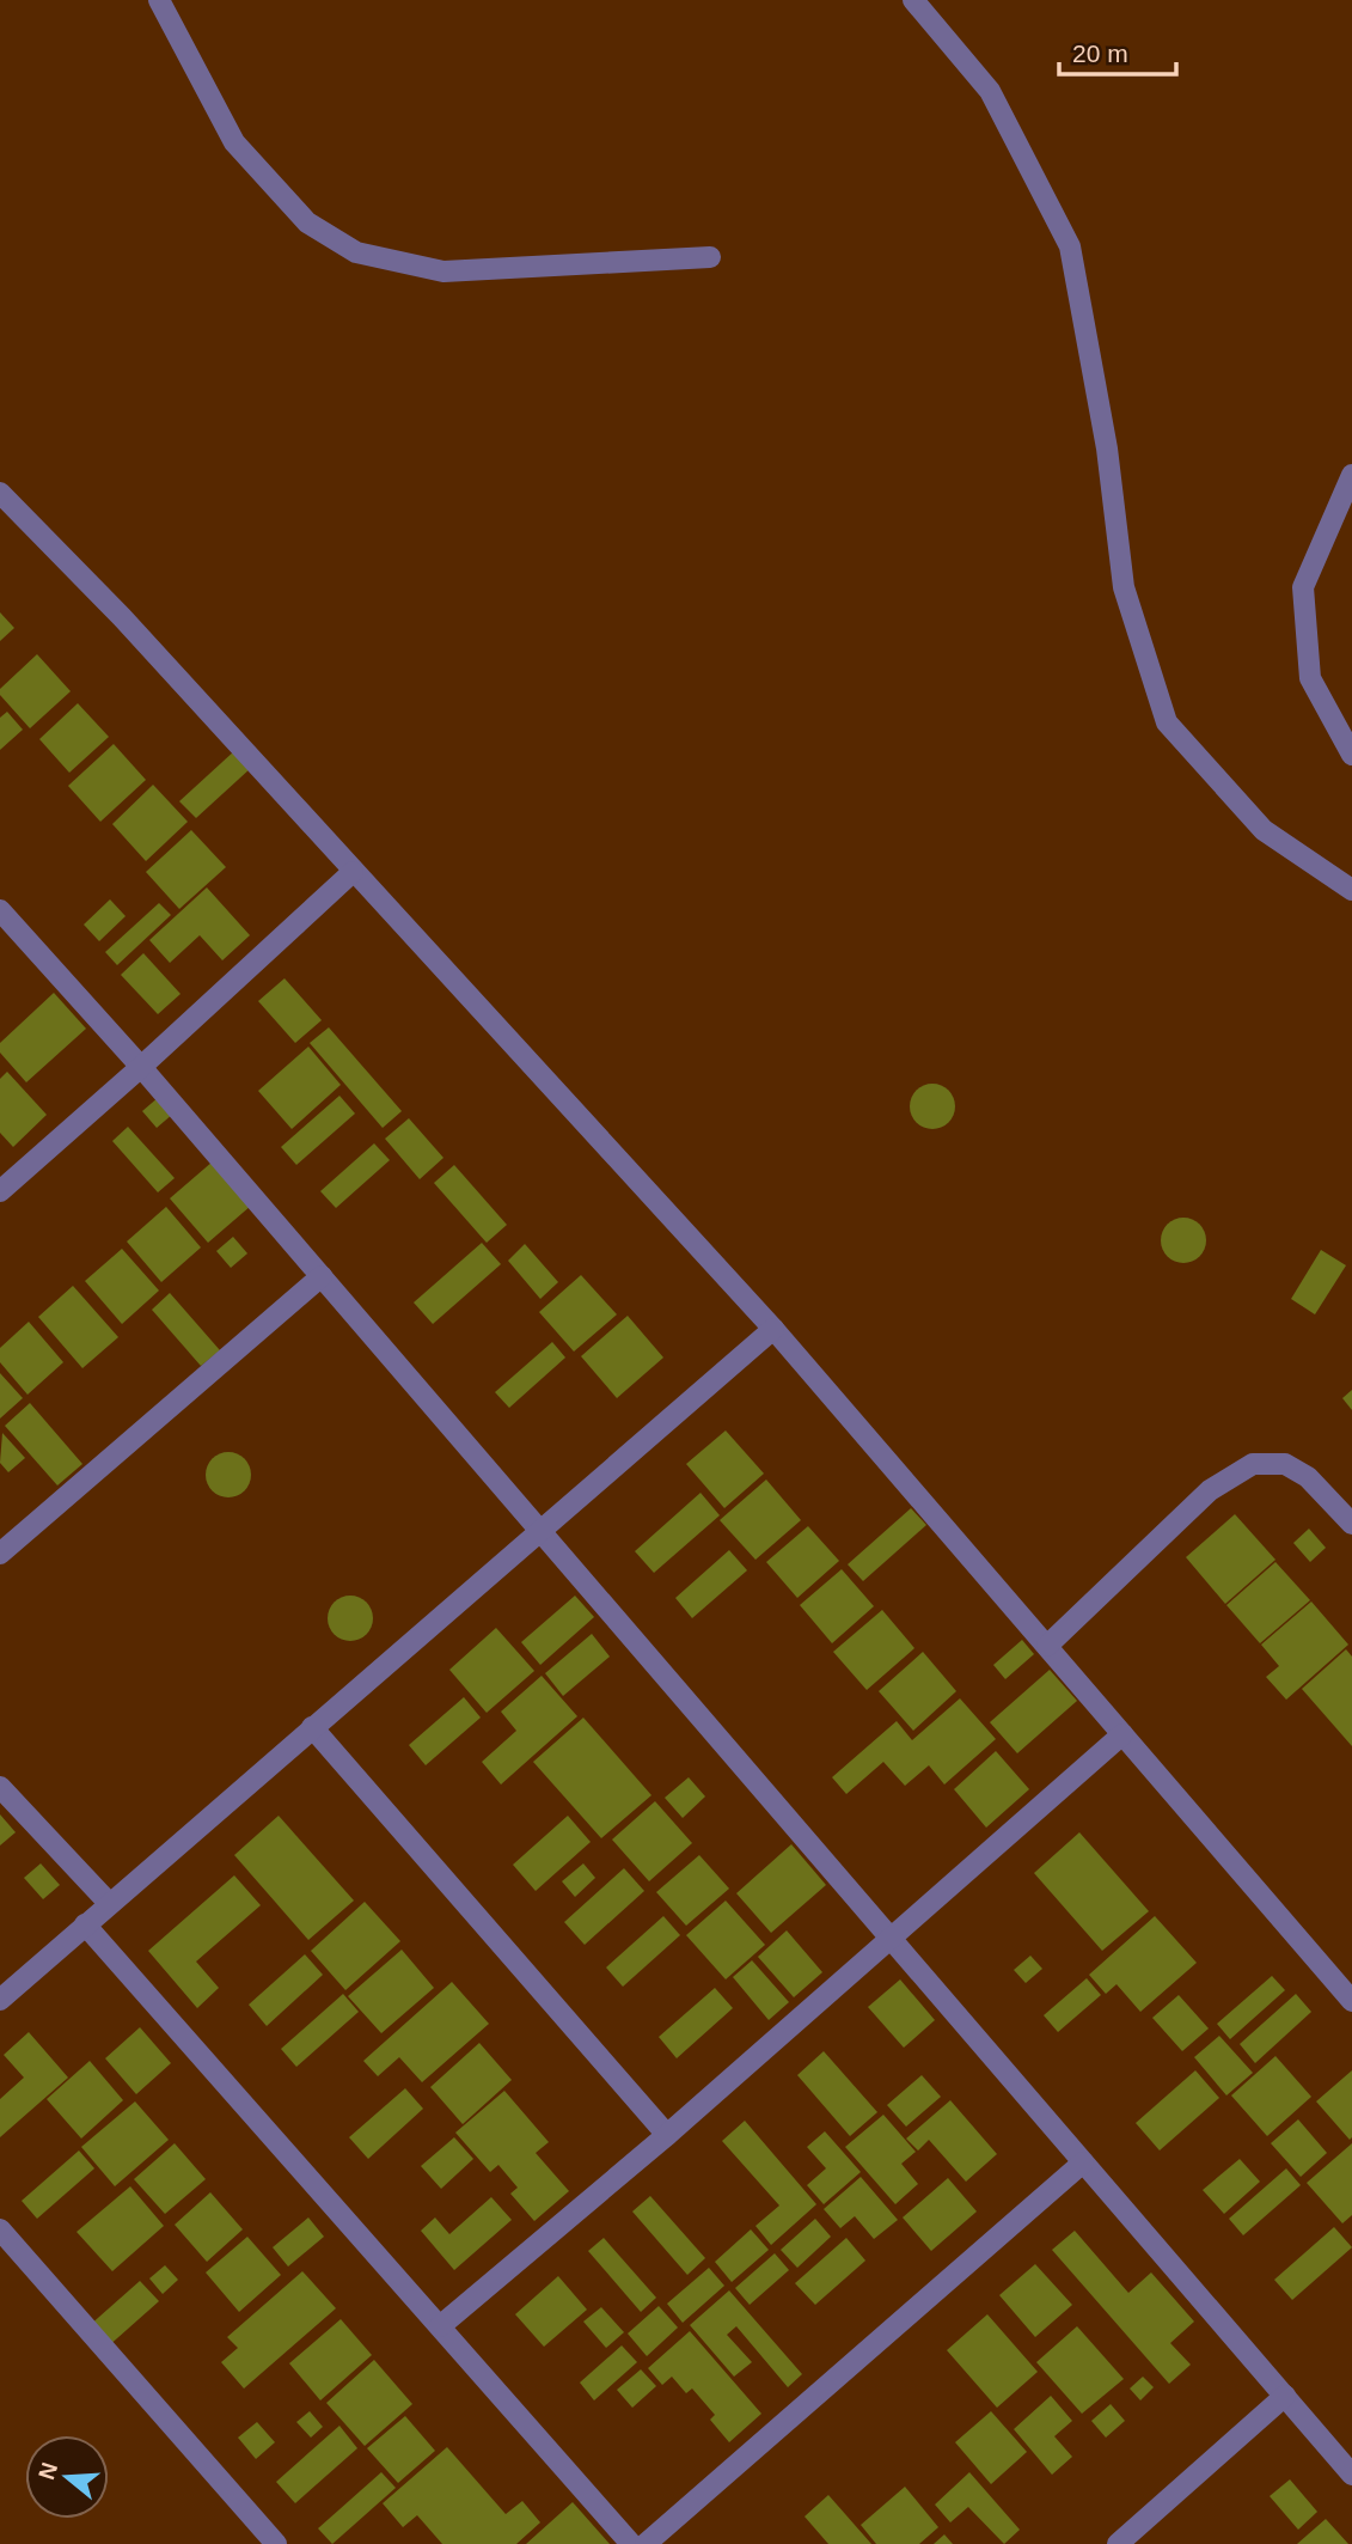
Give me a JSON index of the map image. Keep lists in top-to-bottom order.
{
  "scale_bar": "20 m",
  "north": "left"
}
